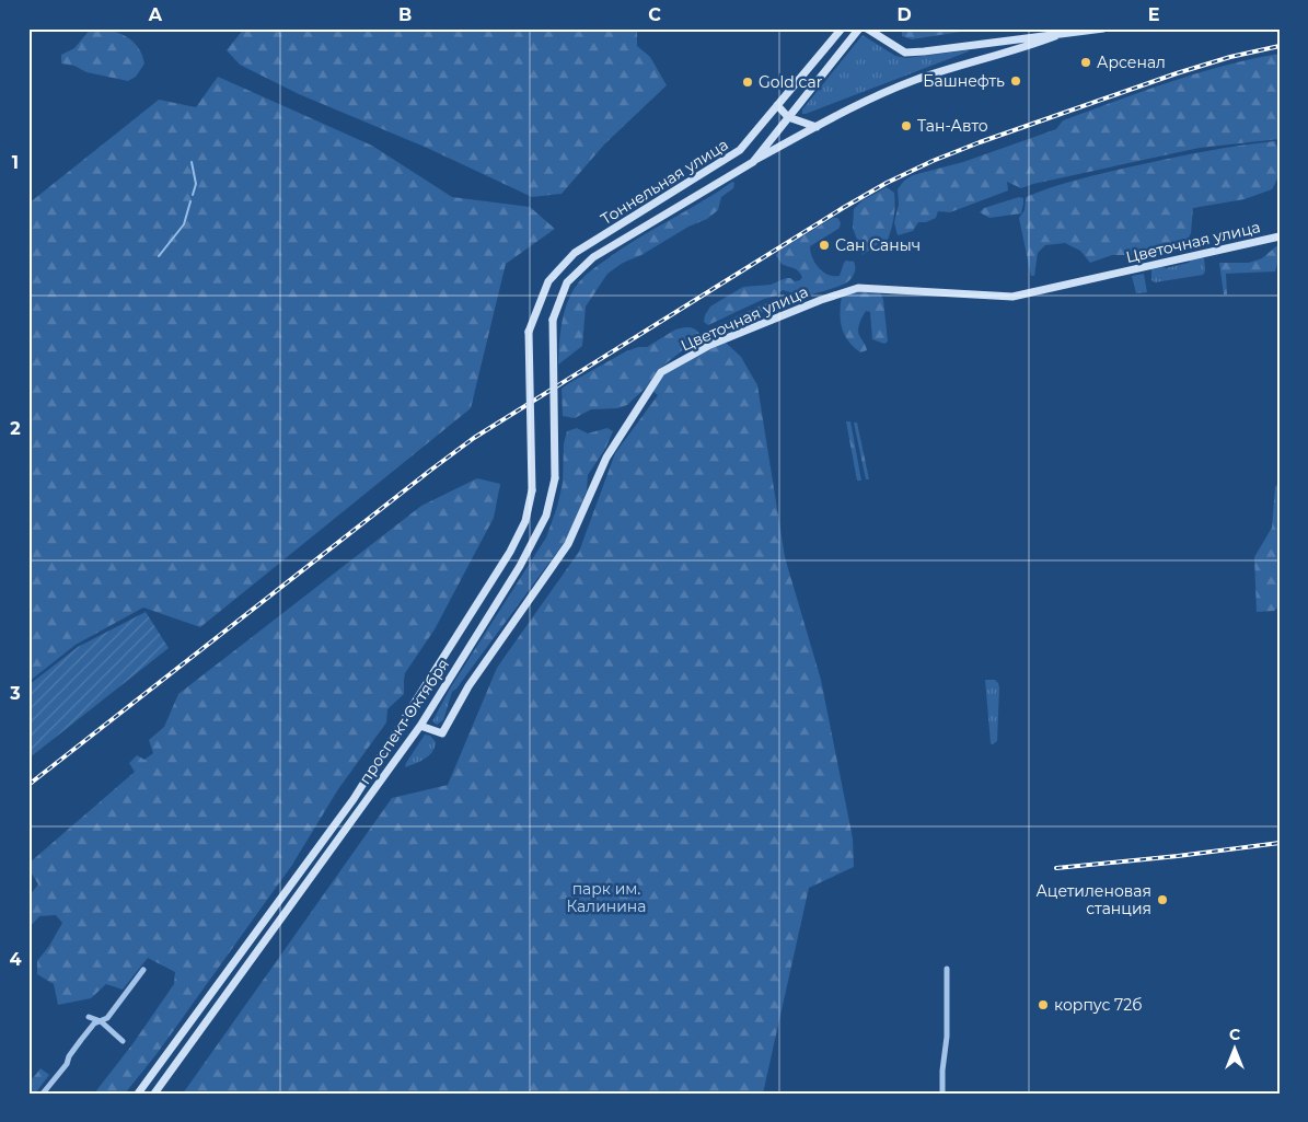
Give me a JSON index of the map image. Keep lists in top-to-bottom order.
{
  "streets": {
    "main road": ["Тоннельная улица", "Цветочная улица", "проспект Октября"]
  },
  "crossings": [
    ["Тоннельная улица", "проспект Октября"],
    ["Цветочная улица", "проспект Октября"]
  ],
  "parks": ["парк им. Калинина"],
  "places": [
    "Арсенал",
    "Башнефть",
    "Gold car",
    "Тан-Авто",
    "Сан Саныч",
    "Ацетиленовая станция",
    "корпус 72б"
  ],
  "north": "top",
  "grid": {
    "columns": [
      "A",
      "B",
      "C",
      "D",
      "E"
    ],
    "rows": [
      "1",
      "2",
      "3",
      "4"
    ]
  }
}
